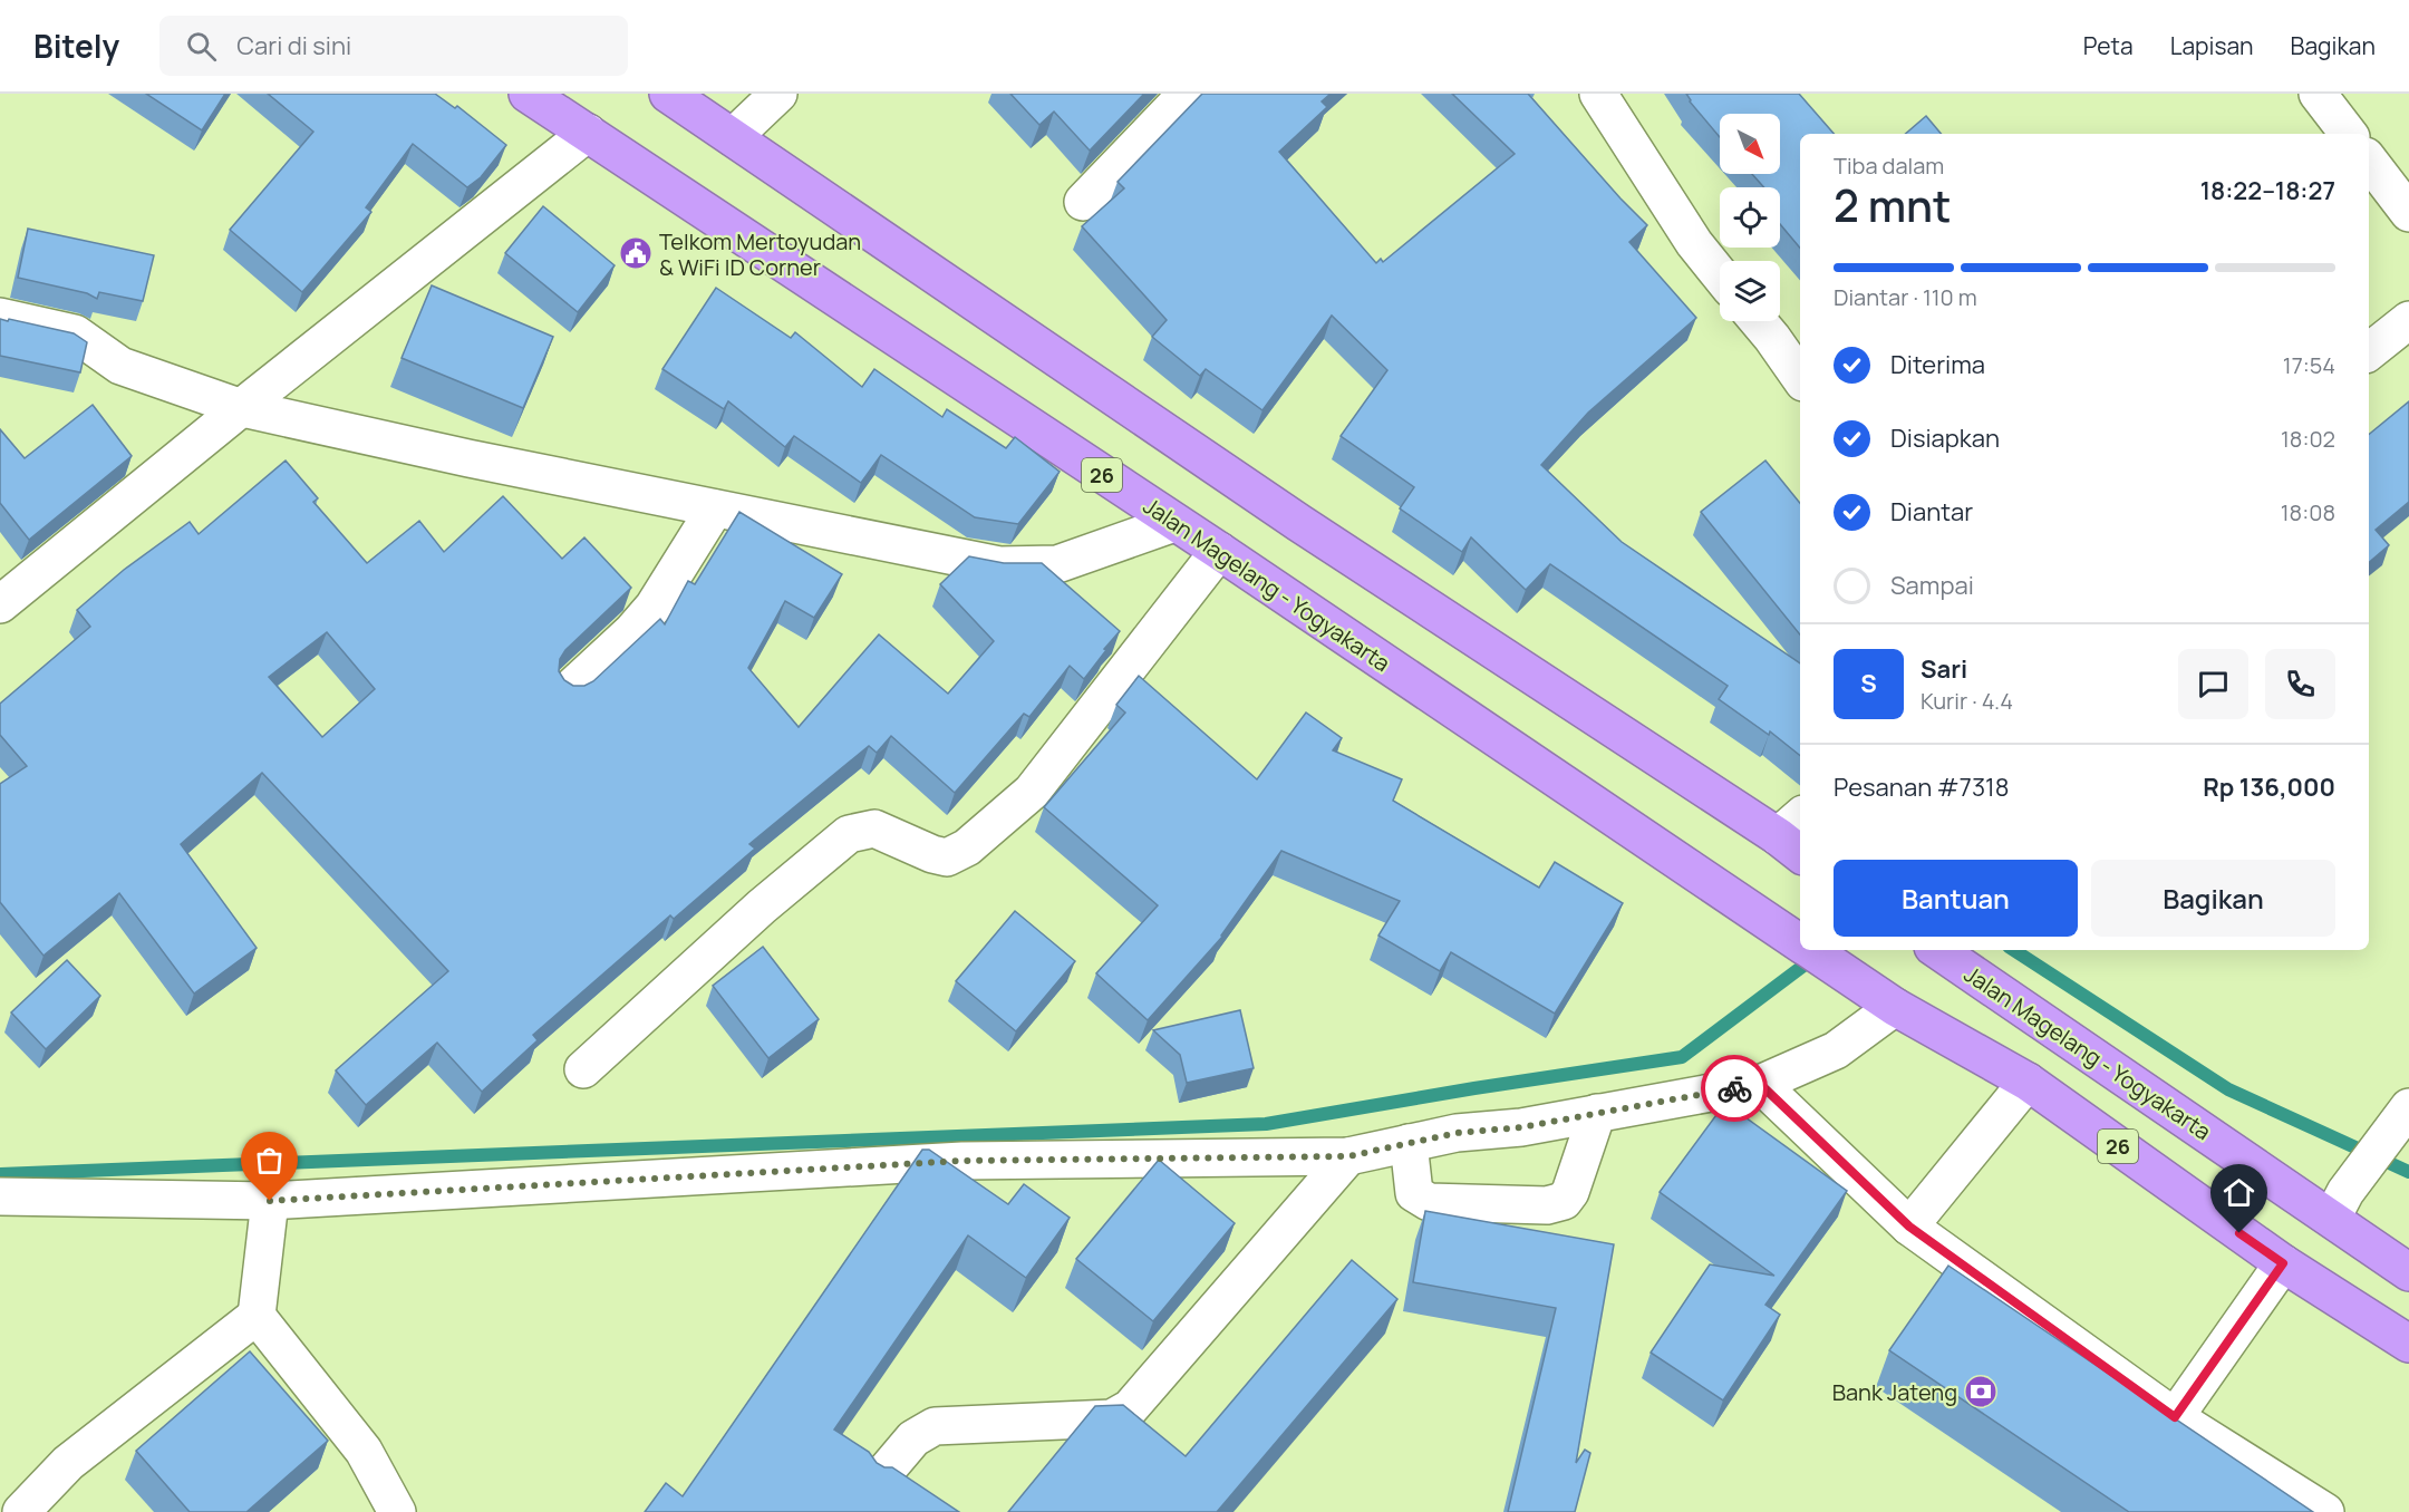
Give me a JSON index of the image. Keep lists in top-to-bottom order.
{
  "streets": {
    "highway": ["26", "Jalan Magelang - Yogyakarta"]
  },
  "places": {
    "public building": ["Telkom Mertoyudan & WiFi ID Corner"],
    "bank": ["Bank Jateng"]
  },
  "north": "bottom right",
  "page": {
    "header": "Bitely",
    "search": "Cari di sini",
    "nav": ["Peta", "Lapisan", "Bagikan"],
    "heading": ["2 mnt", "Tiba dalam", "18:22–18:27"],
    "panel": [
      "Sari",
      "Kurir · 4.4",
      "Pesanan #7318",
      "Rp 136,000"
    ],
    "bar": "Diantar · 110 m",
    "list": [
      ["Diterima", "17:54"],
      ["Disiapkan", "18:02"],
      ["Diantar", "18:08"],
      "Sampai"
    ],
    "round": "S",
    "buttons": ["Bantuan", "Bagikan"]
  }
}
